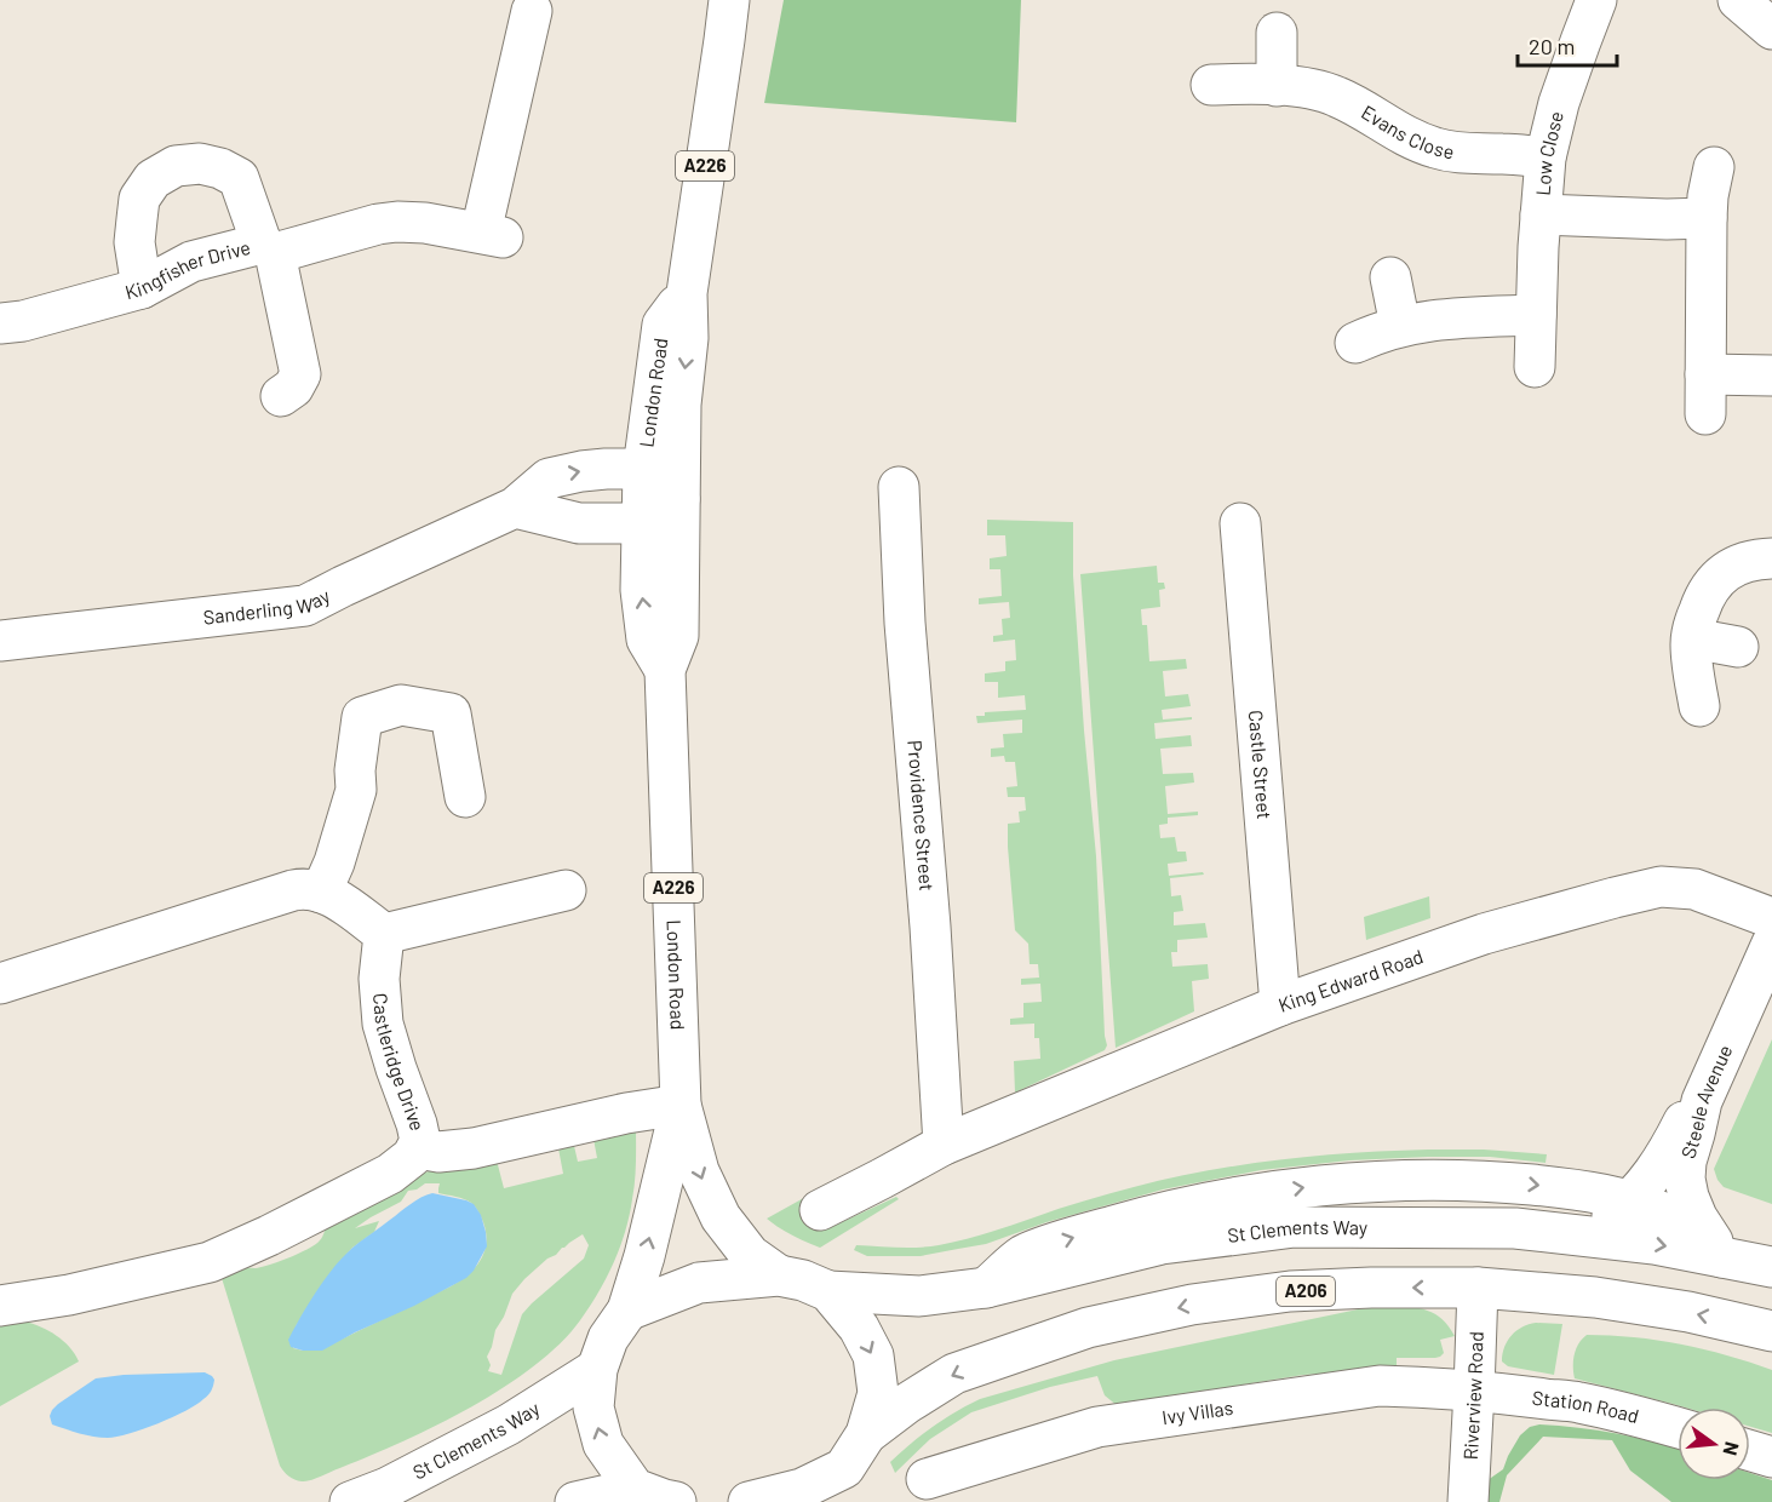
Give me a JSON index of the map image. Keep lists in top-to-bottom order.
{
  "streets": {
    "street": [
      "Evans Close",
      "Low Close",
      "A226",
      "Kingfisher Drive",
      "London Road",
      "Sanderling Way",
      "Castle Street",
      "Providence Street",
      "King Edward Road",
      "Castleridge Drive",
      "Steele Avenue",
      "St Clements Way",
      "A206",
      "Riverview Road",
      "Station Road",
      "Ivy Villas"
    ]
  },
  "crossings": [
    ["Evans Close", "Low Close"],
    ["London Road", "Sanderling Way"],
    ["London Road", "St Clements Way"],
    ["Castle Street", "King Edward Road"],
    ["Providence Street", "King Edward Road"],
    ["Steele Avenue", "St Clements Way"],
    ["A206", "Riverview Road"],
    ["Riverview Road", "Station Road"],
    ["Riverview Road", "Ivy Villas"],
    ["Station Road", "Ivy Villas"]
  ],
  "scale_bar": "20 m",
  "north": "right"
}
